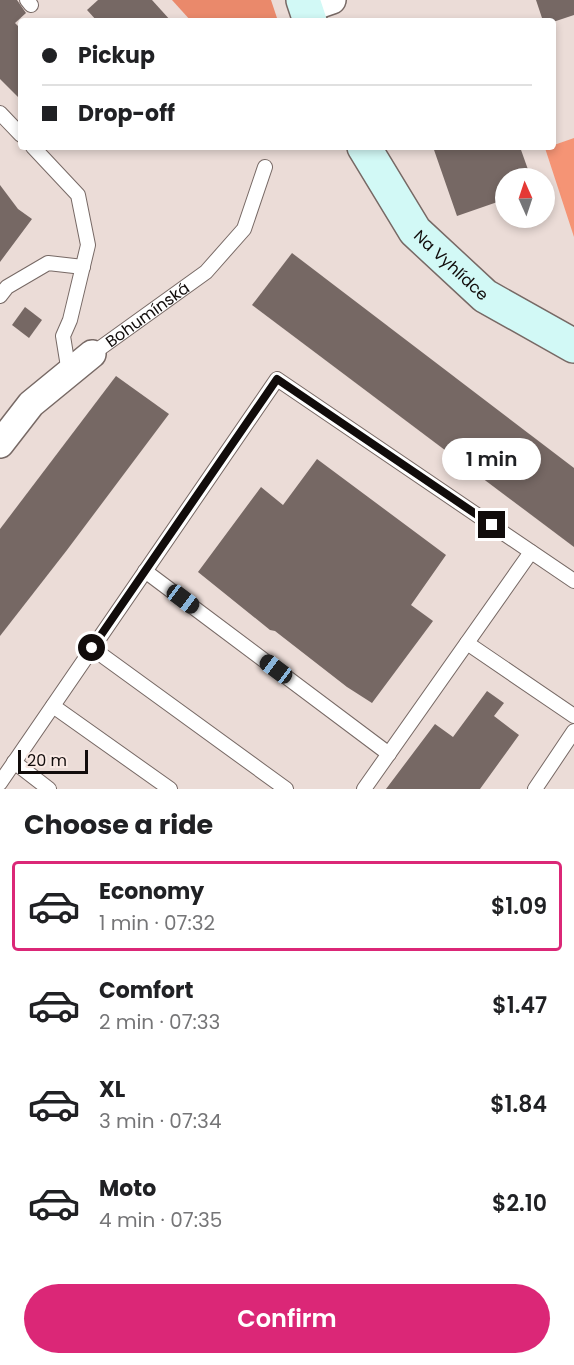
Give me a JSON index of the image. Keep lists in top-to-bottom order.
{
  "streets": {
    "street": ["Na Vyhlídce", "Bohumínská"]
  },
  "scale_bar": "20 m",
  "north": "top",
  "page": {
    "banner": ["Pickup", "Drop-off"],
    "bubble": "1 min",
    "scale": "20 m",
    "heading": "Choose a ride",
    "list": [
      {
        "name": "Economy",
        "note": "1 min · 07:32",
        "value": "$1.09"
      },
      {
        "name": "Comfort",
        "note": "2 min · 07:33",
        "value": "$1.47"
      },
      {
        "name": "XL",
        "note": "3 min · 07:34",
        "value": "$1.84"
      },
      {
        "name": "Moto",
        "note": "4 min · 07:35",
        "value": "$2.10"
      }
    ],
    "buttons": "Confirm"
  }
}
